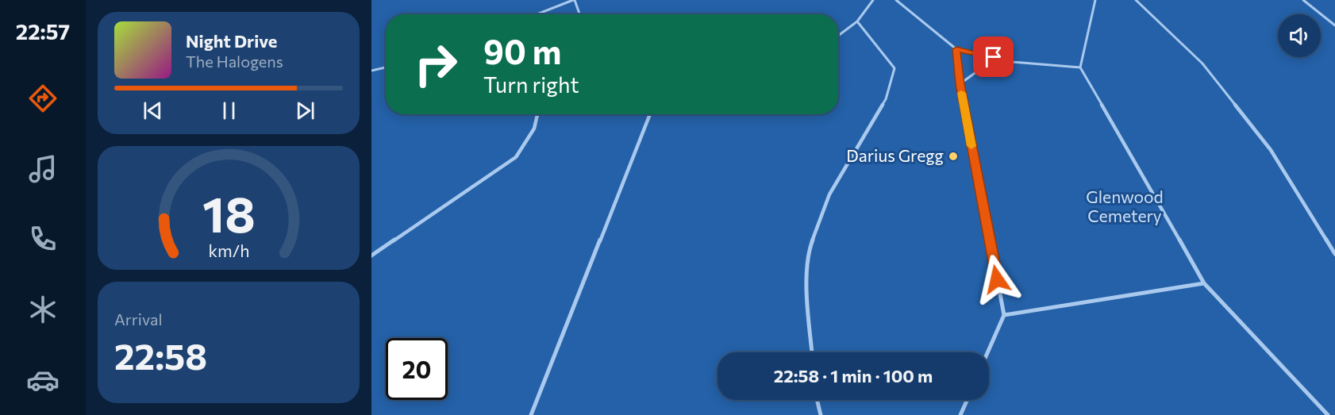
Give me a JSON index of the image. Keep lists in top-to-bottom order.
{
  "parks": ["Glenwood Cemetery"],
  "places": ["Darius Gregg"],
  "page": {
    "tabs": "22:57",
    "turn": ["90 m", "Turn right"],
    "song": ["Night Drive", "The Halogens"],
    "tile": ["Arrival", "22:58"],
    "limit": "20",
    "trip": "22:58 · 1 min · 100 m",
    "gauge": ["18", "km/h"]
  }
}
